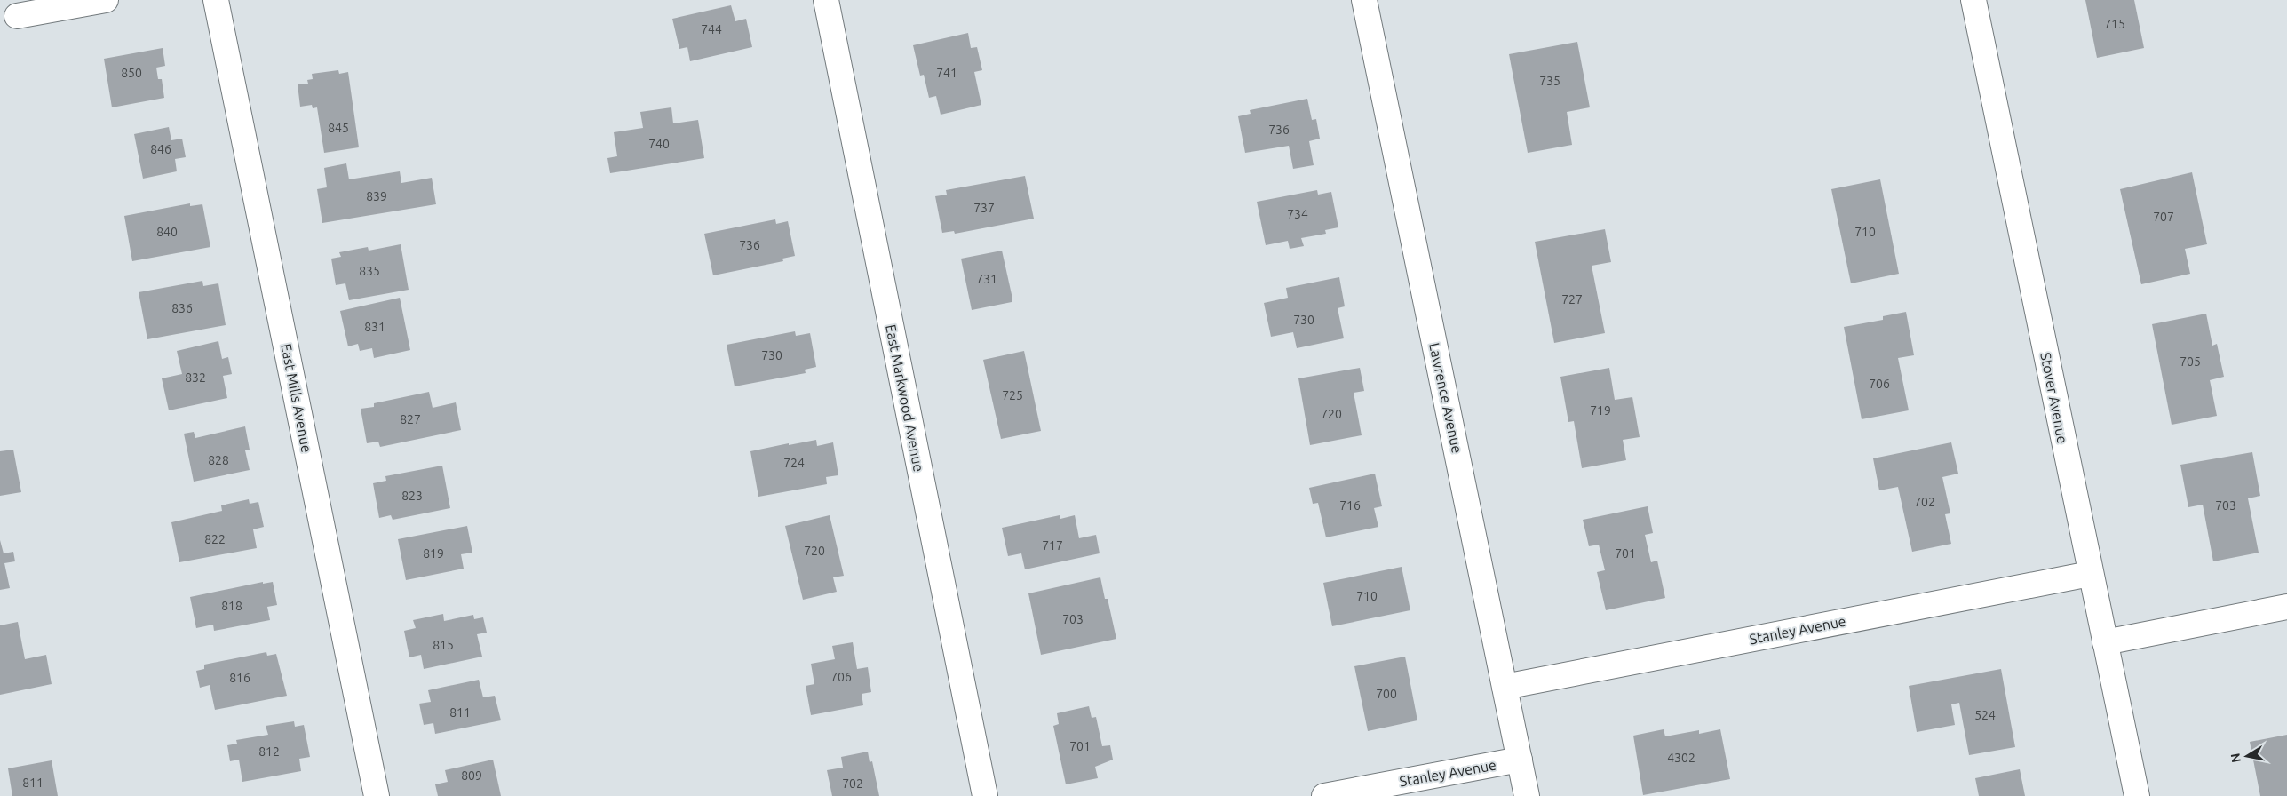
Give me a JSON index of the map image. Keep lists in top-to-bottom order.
{
  "streets": {
    "street": [
      "East Mills Avenue",
      "East Markwood Avenue",
      "Lawrence Avenue",
      "Stover Avenue",
      "Stanley Avenue"
    ]
  },
  "crossings": [
    ["Lawrence Avenue", "Stanley Avenue"],
    ["Stover Avenue", "Stanley Avenue"]
  ],
  "house_numbers": [
    "715",
    "744",
    "850",
    "741",
    "735",
    "845",
    "736",
    "740",
    "846",
    "839",
    "737",
    "734",
    "707",
    "840",
    "710",
    "736",
    "835",
    "731",
    "727",
    "836",
    "730",
    "831",
    "730",
    "705",
    "832",
    "706",
    "725",
    "719",
    "720",
    "827",
    "828",
    "724",
    "823",
    "702",
    "716",
    "703",
    "822",
    "717",
    "720",
    "819",
    "701",
    "710",
    "818",
    "703",
    "815",
    "706",
    "816",
    "700",
    "811",
    "524",
    "701",
    "812",
    "4302",
    "809",
    "811",
    "702"
  ],
  "north": "left"
}
